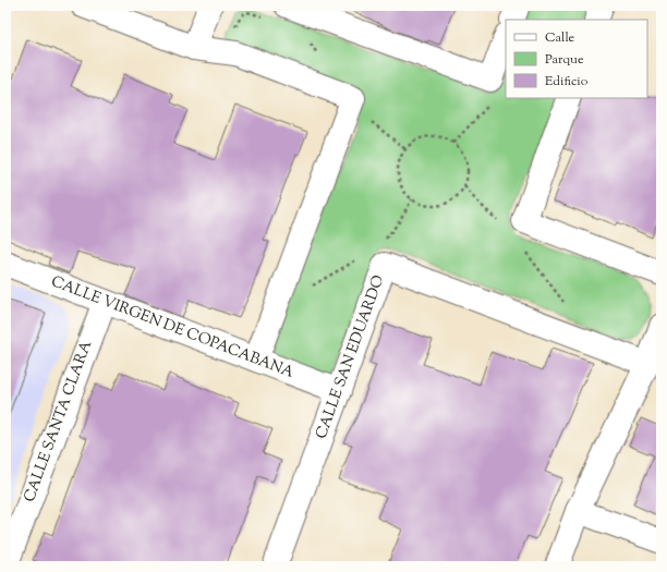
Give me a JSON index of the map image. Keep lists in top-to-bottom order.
{
  "streets": {
    "street": ["CALLE VIRGEN DE COPACABANA", "CALLE SAN EDUARDO", "CALLE SANTA CLARA"]
  },
  "crossings": [
    ["CALLE VIRGEN DE COPACABANA", "CALLE SAN EDUARDO"],
    ["CALLE VIRGEN DE COPACABANA", "CALLE SANTA CLARA"]
  ],
  "legend": ["Calle", "Parque", "Edificio"]
}
